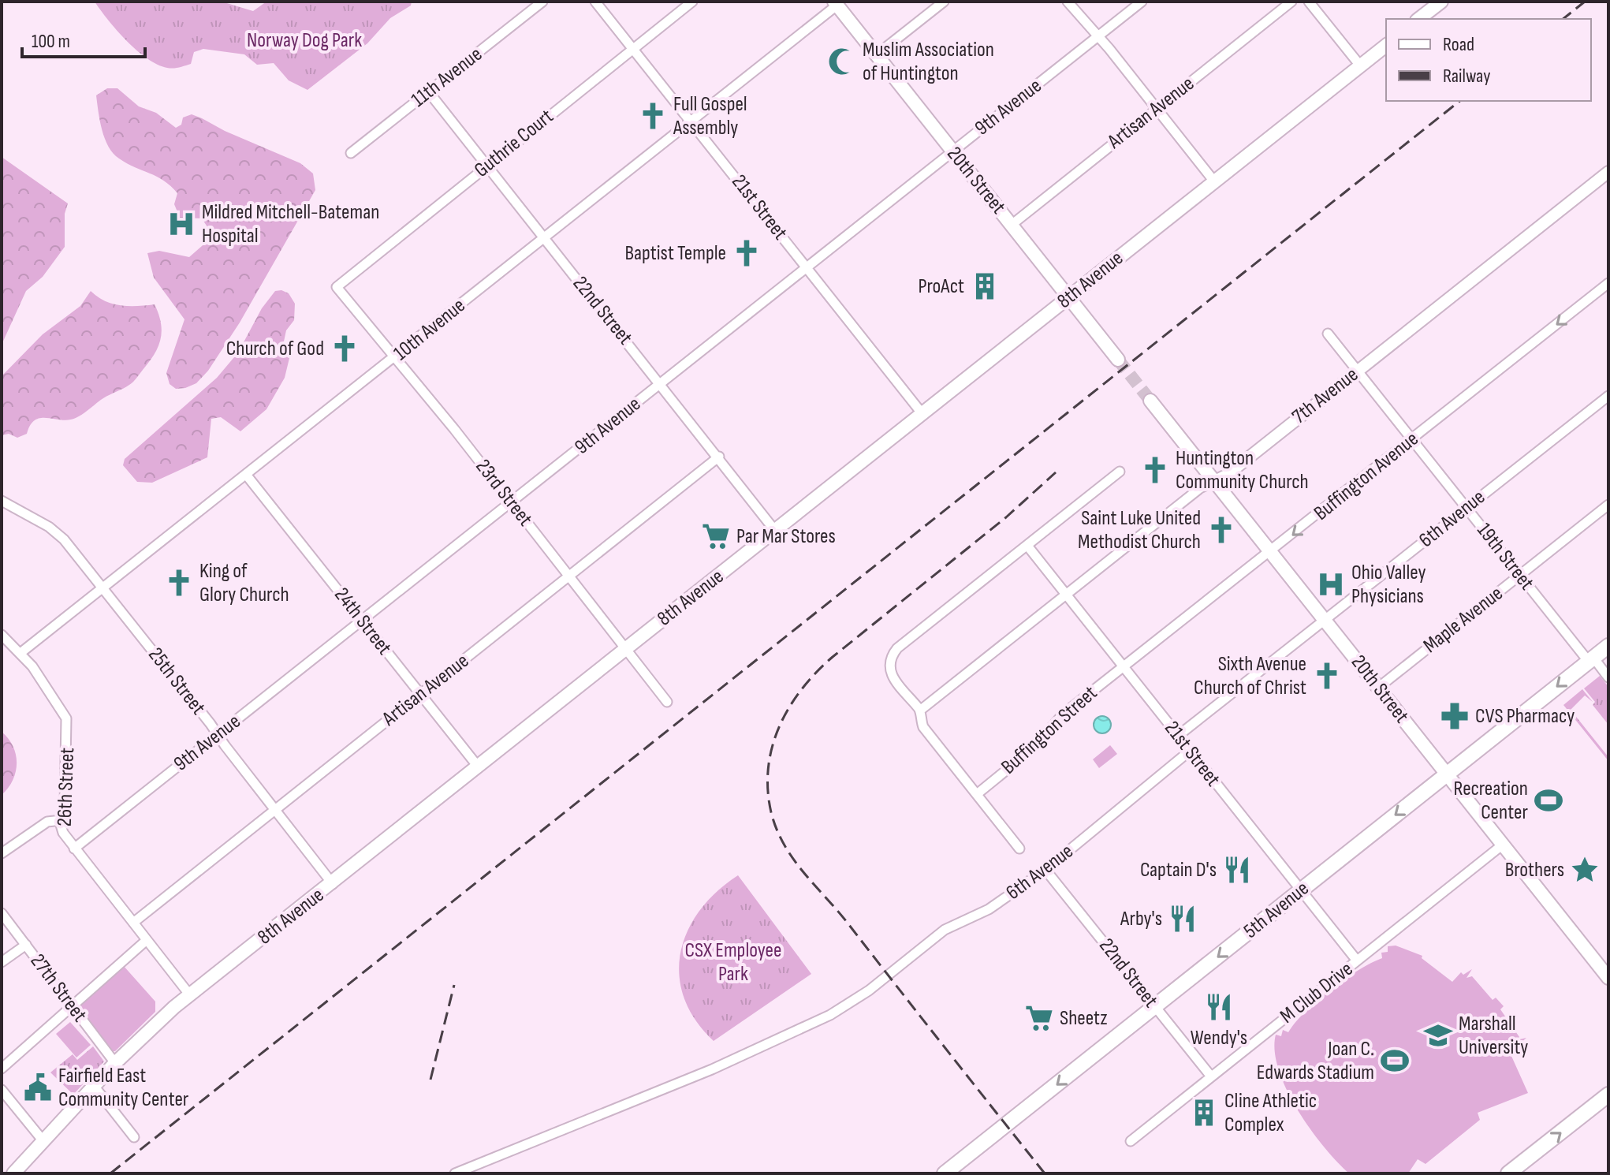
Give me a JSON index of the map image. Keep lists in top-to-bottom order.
{
  "streets": {
    "main road": ["20th Street", "8th Avenue", "5th Avenue"],
    "street": [
      "11th Avenue",
      "9th Avenue",
      "Artisan Avenue",
      "Guthrie Court",
      "21st Street",
      "22nd Street",
      "10th Avenue",
      "7th Avenue",
      "Buffington Avenue",
      "23rd Street",
      "6th Avenue",
      "19th Street",
      "Maple Avenue",
      "24th Street",
      "25th Street",
      "Buffington Street",
      "26th Street",
      "27th Street",
      "M Club Drive"
    ]
  },
  "crossings": [
    ["11th Avenue", "22nd Street"],
    ["9th Avenue", "20th Street"],
    ["9th Avenue", "21st Street"],
    ["9th Avenue", "22nd Street"],
    ["9th Avenue", "23rd Street"],
    ["9th Avenue", "24th Street"],
    ["9th Avenue", "25th Street"],
    ["9th Avenue", "26th Street"],
    ["Artisan Avenue", "20th Street"],
    ["Artisan Avenue", "22nd Street"],
    ["Artisan Avenue", "23rd Street"],
    ["Artisan Avenue", "24th Street"],
    ["Artisan Avenue", "25th Street"],
    ["Artisan Avenue", "26th Street"],
    ["Guthrie Court", "21st Street"],
    ["Guthrie Court", "22nd Street"],
    ["Guthrie Court", "23rd Street"],
    ["20th Street", "8th Avenue"],
    ["20th Street", "10th Avenue"],
    ["20th Street", "7th Avenue"],
    ["20th Street", "Buffington Avenue"],
    ["20th Street", "6th Avenue"],
    ["20th Street", "Maple Avenue"],
    ["20th Street", "5th Avenue"],
    ["20th Street", "M Club Drive"],
    ["21st Street", "8th Avenue"],
    ["21st Street", "10th Avenue"],
    ["21st Street", "7th Avenue"],
    ["21st Street", "Buffington Avenue"],
    ["21st Street", "6th Avenue"],
    ["21st Street", "Buffington Street"],
    ["21st Street", "5th Avenue"],
    ["21st Street", "M Club Drive"],
    ["8th Avenue", "22nd Street"],
    ["8th Avenue", "23rd Street"],
    ["8th Avenue", "24th Street"],
    ["8th Avenue", "25th Street"],
    ["8th Avenue", "26th Street"],
    ["8th Avenue", "27th Street"],
    ["22nd Street", "10th Avenue"],
    ["22nd Street", "6th Avenue"],
    ["22nd Street", "5th Avenue"],
    ["22nd Street", "M Club Drive"],
    ["10th Avenue", "23rd Street"],
    ["10th Avenue", "24th Street"],
    ["10th Avenue", "25th Street"],
    ["10th Avenue", "26th Street"],
    ["7th Avenue", "19th Street"],
    ["Buffington Avenue", "19th Street"],
    ["Buffington Avenue", "Buffington Street"],
    ["6th Avenue", "19th Street"],
    ["19th Street", "Maple Avenue"],
    ["19th Street", "5th Avenue"]
  ],
  "one_way": ["Buffington Avenue", "5th Avenue"],
  "parks": ["Norway Dog Park", "CSX Employee Park"],
  "places": {
    "mosque": ["Muslim Association of Huntington"],
    "church": [
      "Full Gospel Assembly",
      "Baptist Temple",
      "Church of God",
      "Huntington Community Church",
      "Saint Luke United Methodist Church",
      "King of Glory Church",
      "Sixth Avenue Church of Christ"
    ],
    "hospital": ["Mildred Mitchell-Bateman Hospital", "Ohio Valley Physicians"],
    "building": ["ProAct", "Cline Athletic Complex"],
    "supermarket": ["Par Mar Stores", "Sheetz"],
    "pharmacy": ["CVS Pharmacy"],
    "sports": ["Recreation Center", "Joan C. Edwards Stadium"],
    "restaurant": ["Captain D's", "Arby's", "Wendy's"],
    "place": ["Brothers"],
    "school or university": ["Marshall University"],
    "public building": ["Fairfield East Community Center"]
  },
  "legend": ["Road", "Railway"],
  "scale_bar": "100 m"
}
